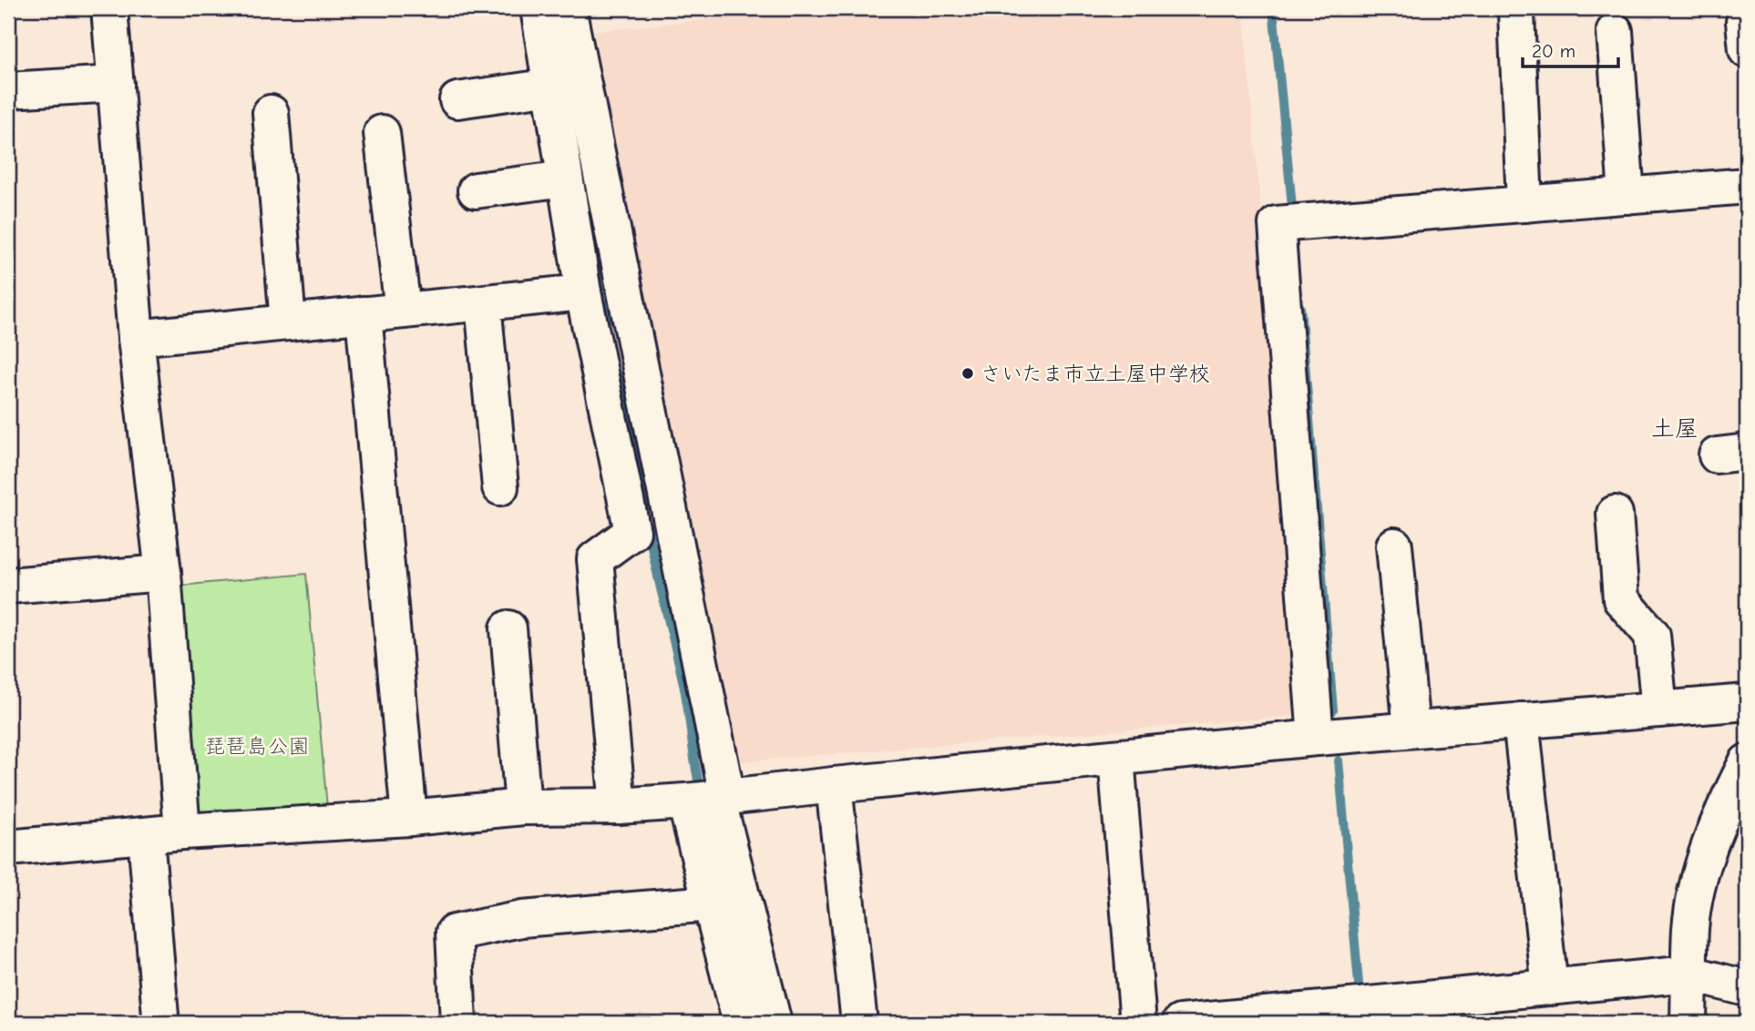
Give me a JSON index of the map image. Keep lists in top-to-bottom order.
{
  "districts": ["土屋"],
  "parks": ["琵琶島公園"],
  "places": ["さいたま市立土屋中学校"],
  "scale_bar": "20 m"
}
